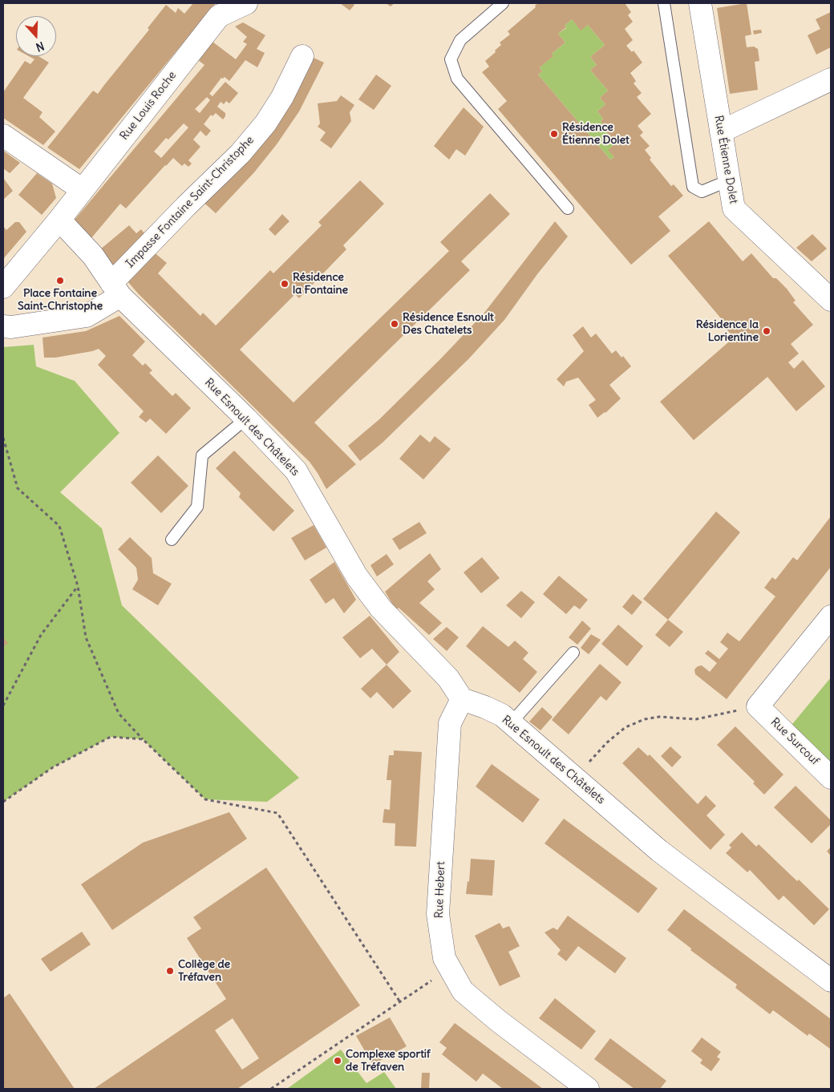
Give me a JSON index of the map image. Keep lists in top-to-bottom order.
{
  "streets": {
    "street": [
      "Rue Louis Roche",
      "Rue Étienne Dolet",
      "Impasse Fontaine Saint-Christophe",
      "Rue Esnoult des Châtelets",
      "Rue Surcouf",
      "Rue Hebert"
    ]
  },
  "crossings": [
    ["Impasse Fontaine Saint-Christophe", "Rue Esnoult des Châtelets"],
    ["Rue Esnoult des Châtelets", "Rue Hebert"]
  ],
  "places": [
    "Résidence Étienne Dolet",
    "Place Fontaine Saint-Christophe",
    "Résidence la Fontaine",
    "Résidence Esnoult Des Chatelets",
    "Résidence la Lorientine",
    "Collège de Tréfaven",
    "Complexe sportif de Tréfaven"
  ],
  "north": "bottom"
}
